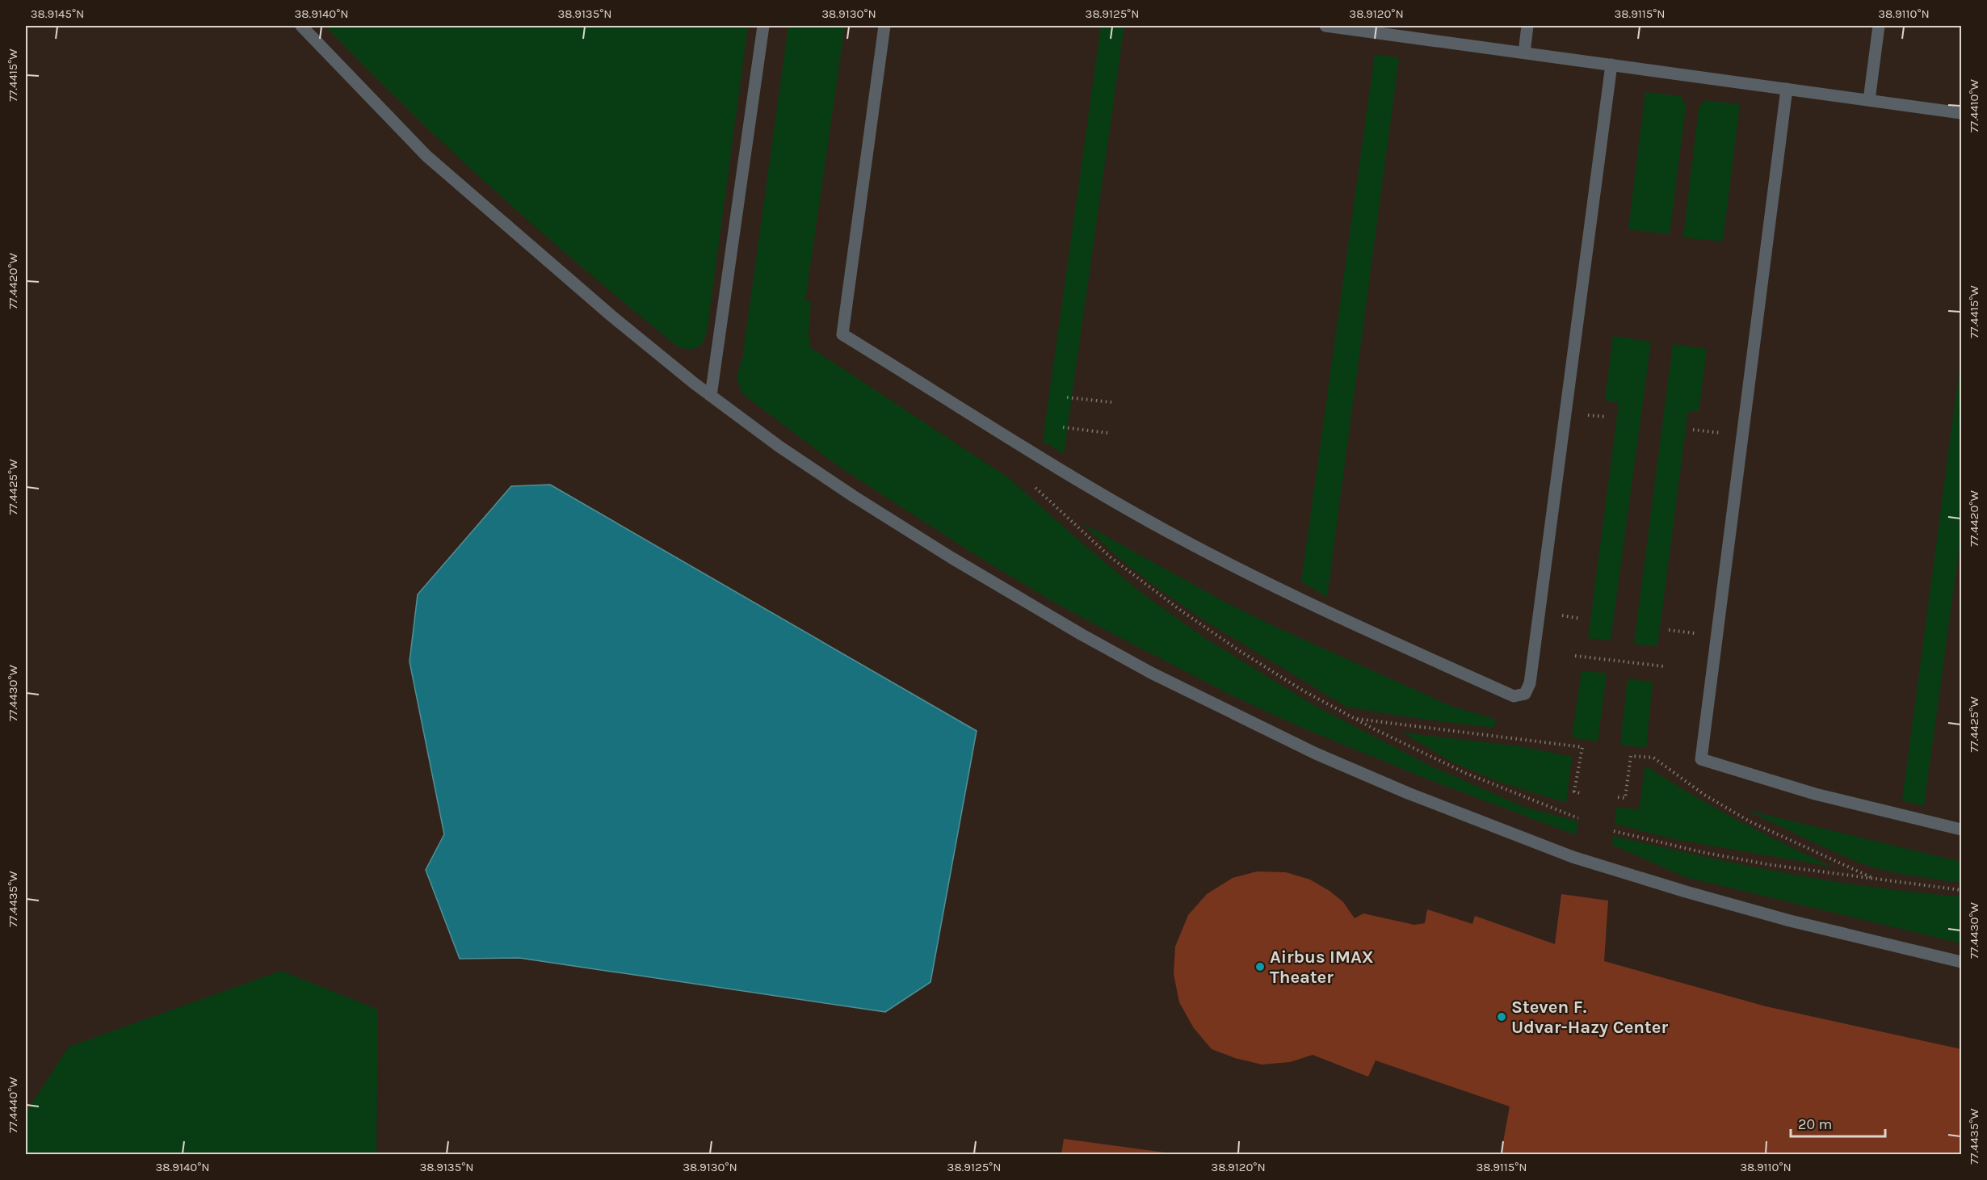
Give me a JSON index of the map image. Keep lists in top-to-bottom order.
{
  "places": ["Airbus IMAX Theater", "Steven F. Udvar-Hazy Center"],
  "scale_bar": "20 m",
  "coordinates": [
    "38.9145°N",
    "38.9140°N",
    "38.9135°N",
    "38.9130°N",
    "38.9125°N",
    "38.9120°N",
    "38.9115°N",
    "38.9110°N",
    "77.4415°W",
    "77.4410°W",
    "77.4420°W",
    "77.4425°W",
    "77.4430°W",
    "77.4435°W",
    "77.4440°W"
  ]
}
